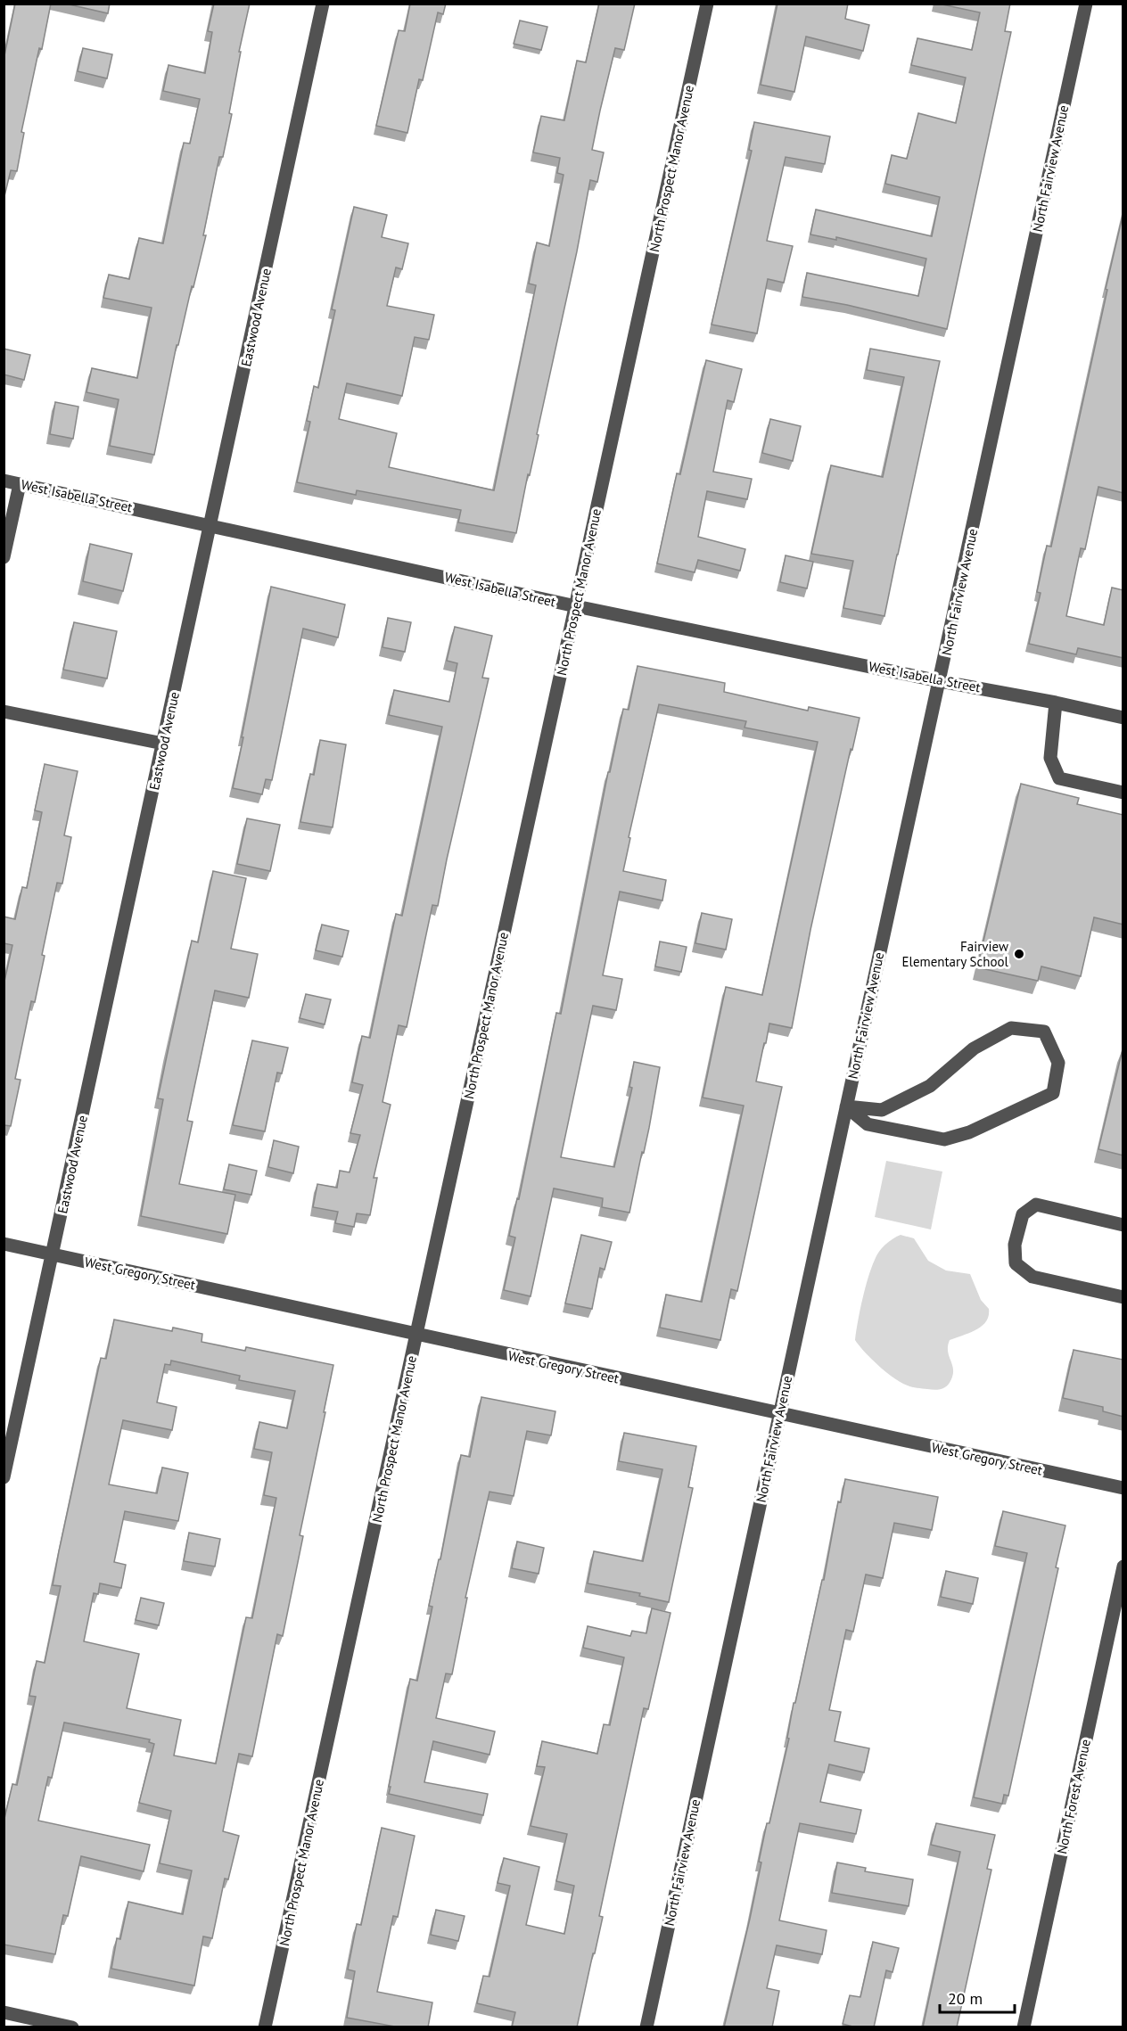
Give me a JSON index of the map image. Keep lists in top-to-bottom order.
{
  "streets": {
    "street": [
      "North Prospect Manor Avenue",
      "North Fairview Avenue",
      "Eastwood Avenue",
      "West Isabella Street",
      "West Gregory Street",
      "North Forest Avenue"
    ]
  },
  "crossings": [
    ["North Prospect Manor Avenue", "West Isabella Street"],
    ["North Prospect Manor Avenue", "West Gregory Street"],
    ["North Fairview Avenue", "West Isabella Street"],
    ["North Fairview Avenue", "West Gregory Street"],
    ["Eastwood Avenue", "West Isabella Street"],
    ["Eastwood Avenue", "West Gregory Street"]
  ],
  "places": ["Fairview Elementary School"],
  "scale_bar": "20 m"
}
